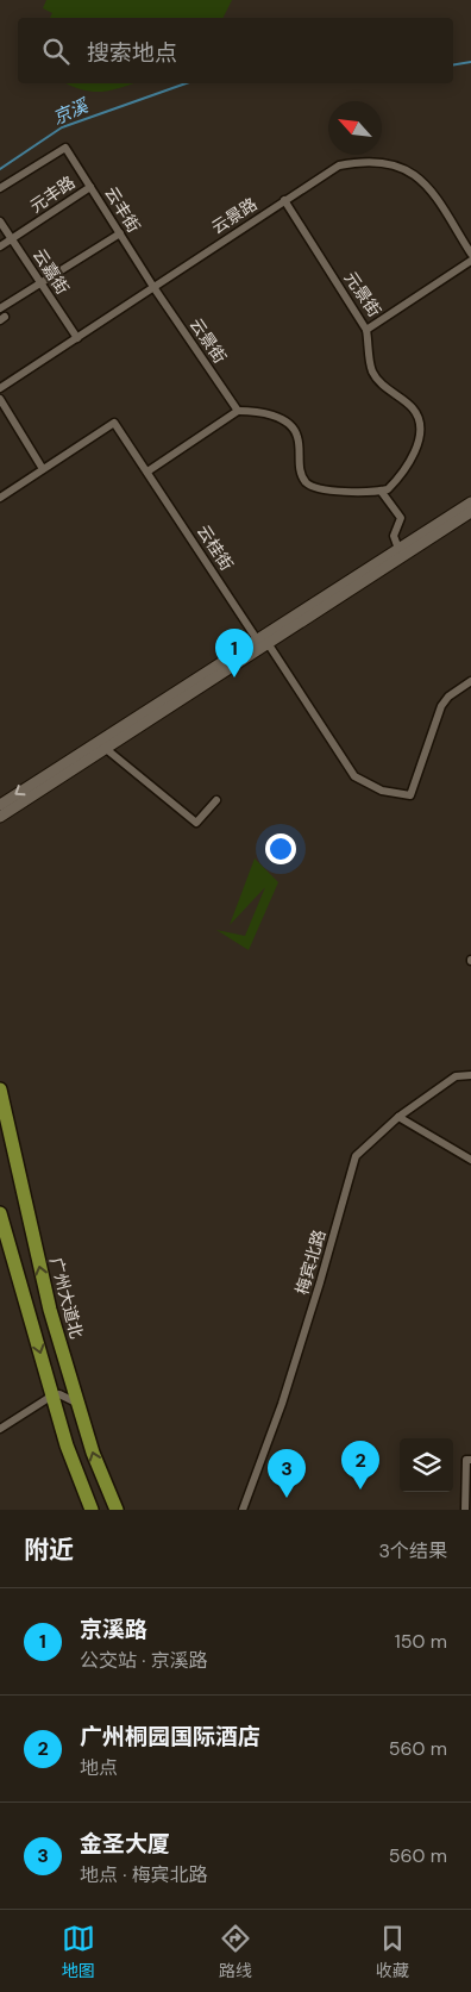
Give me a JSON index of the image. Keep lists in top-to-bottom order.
{
  "streets": {
    "highway": ["广州大道北"],
    "street": [
      "元丰路",
      "云丰街",
      "云景路",
      "云嘉街",
      "元景街",
      "云景街",
      "云桂街",
      "梅宾北路"
    ]
  },
  "crossings": [
    ["元丰路", "云丰街"],
    ["元丰路", "云嘉街"],
    ["云丰街", "云景路"],
    ["云丰街", "云景街"],
    ["云景路", "云嘉街"],
    ["云景路", "元景街"],
    ["云景路", "云景街"]
  ],
  "water": ["京溪"],
  "north": "top left",
  "page": {
    "search": "搜索地点",
    "pins": ["1", "2", "3"],
    "heading": ["附近", "3个结果"],
    "list": [
      {
        "mark": "1",
        "name": "京溪路",
        "note": "公交站 · 京溪路",
        "value": "150 m"
      },
      {
        "mark": "2",
        "name": "广州桐园国际酒店",
        "note": "地点",
        "value": "560 m"
      },
      {
        "mark": "3",
        "name": "金圣大厦",
        "note": "地点 · 梅宾北路",
        "value": "560 m"
      }
    ],
    "nav": ["地图", "路线", "收藏"]
  }
}
